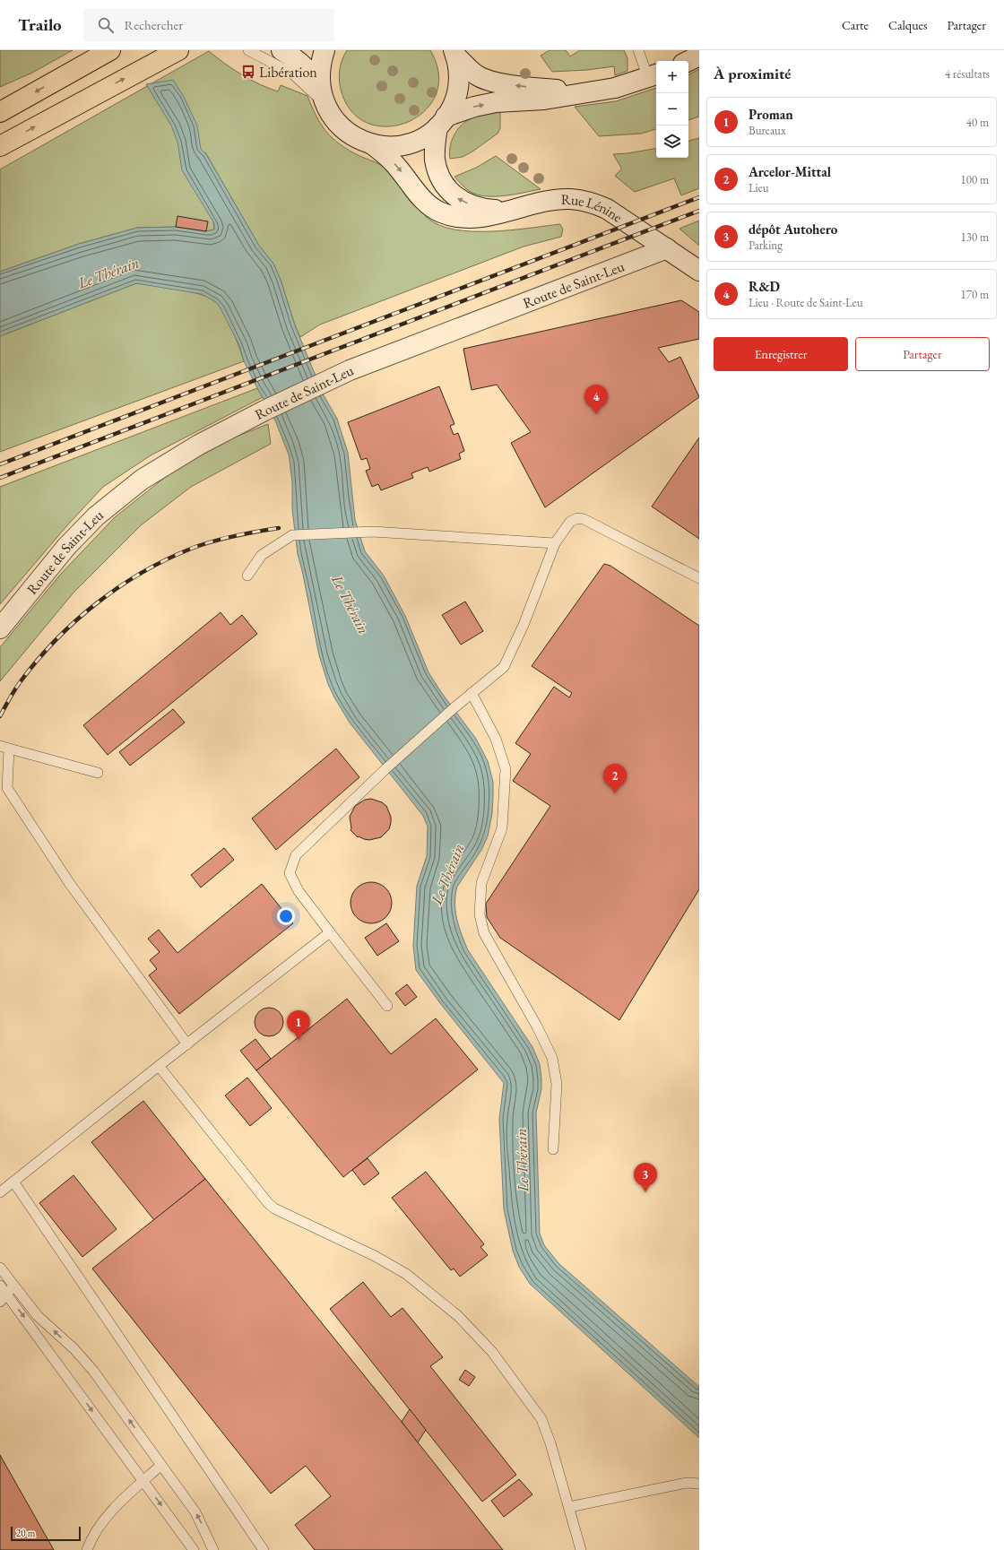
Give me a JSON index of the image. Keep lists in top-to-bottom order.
{
  "streets": {
    "street": ["Rue Lénine", "Route de Saint-Leu"]
  },
  "crossings": [
    ["Rue Lénine", "Route de Saint-Leu"]
  ],
  "water": ["Le Thérain"],
  "places": {
    "bus stop": ["Libération"]
  },
  "scale_bar": "20 m",
  "page": {
    "header": "Trailo",
    "search": "Rechercher",
    "nav": ["Carte", "Calques", "Partager"],
    "heading": ["À proximité", "4 résultats"],
    "map_buttons": ["+", "−"],
    "list": [
      {
        "mark": "1",
        "name": "Proman",
        "note": "Bureaux",
        "value": "40 m"
      },
      {
        "mark": "2",
        "name": "Arcelor-Mittal",
        "note": "Lieu",
        "value": "100 m"
      },
      {
        "mark": "3",
        "name": "dépôt Autohero",
        "note": "Parking",
        "value": "130 m"
      },
      {
        "mark": "4",
        "name": "R&D",
        "note": "Lieu · Route de Saint-Leu",
        "value": "170 m"
      }
    ],
    "buttons": ["Enregistrer", "Partager"],
    "pins": [
      "4",
      "2",
      "1",
      "3"
    ],
    "scale": "20 m"
  }
}
